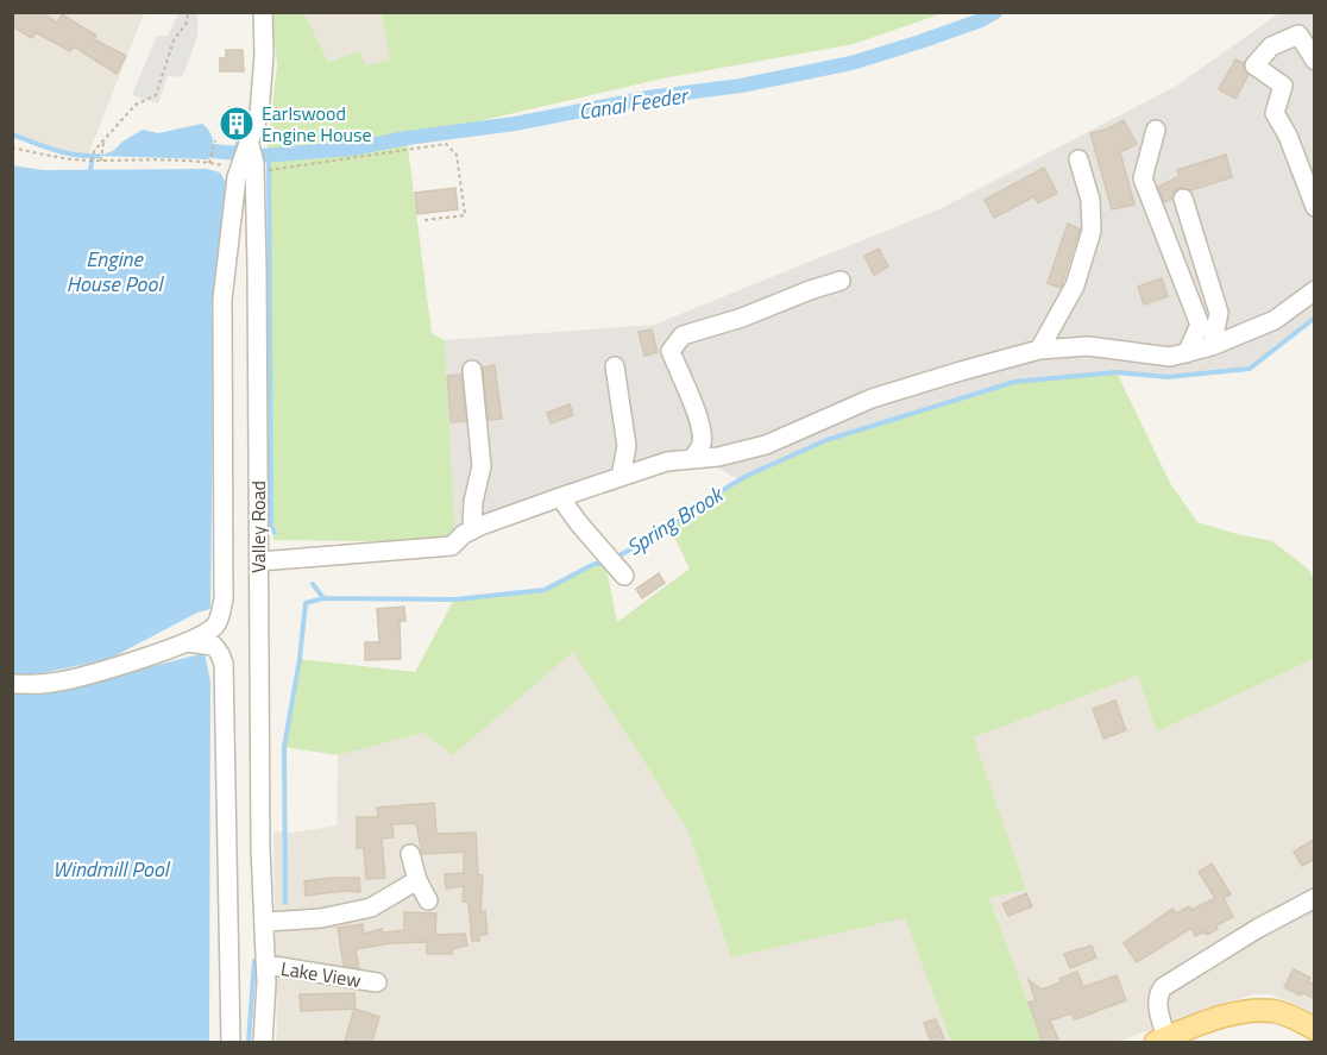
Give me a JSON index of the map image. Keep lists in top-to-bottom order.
{
  "streets": {
    "street": ["Valley Road", "Lake View"]
  },
  "crossings": [
    ["Valley Road", "Lake View"]
  ],
  "water": [
    "Canal Feeder",
    "Engine House Pool",
    "Spring Brook",
    "Windmill Pool"
  ],
  "places": {
    "building": ["Earlswood Engine House"]
  }
}
